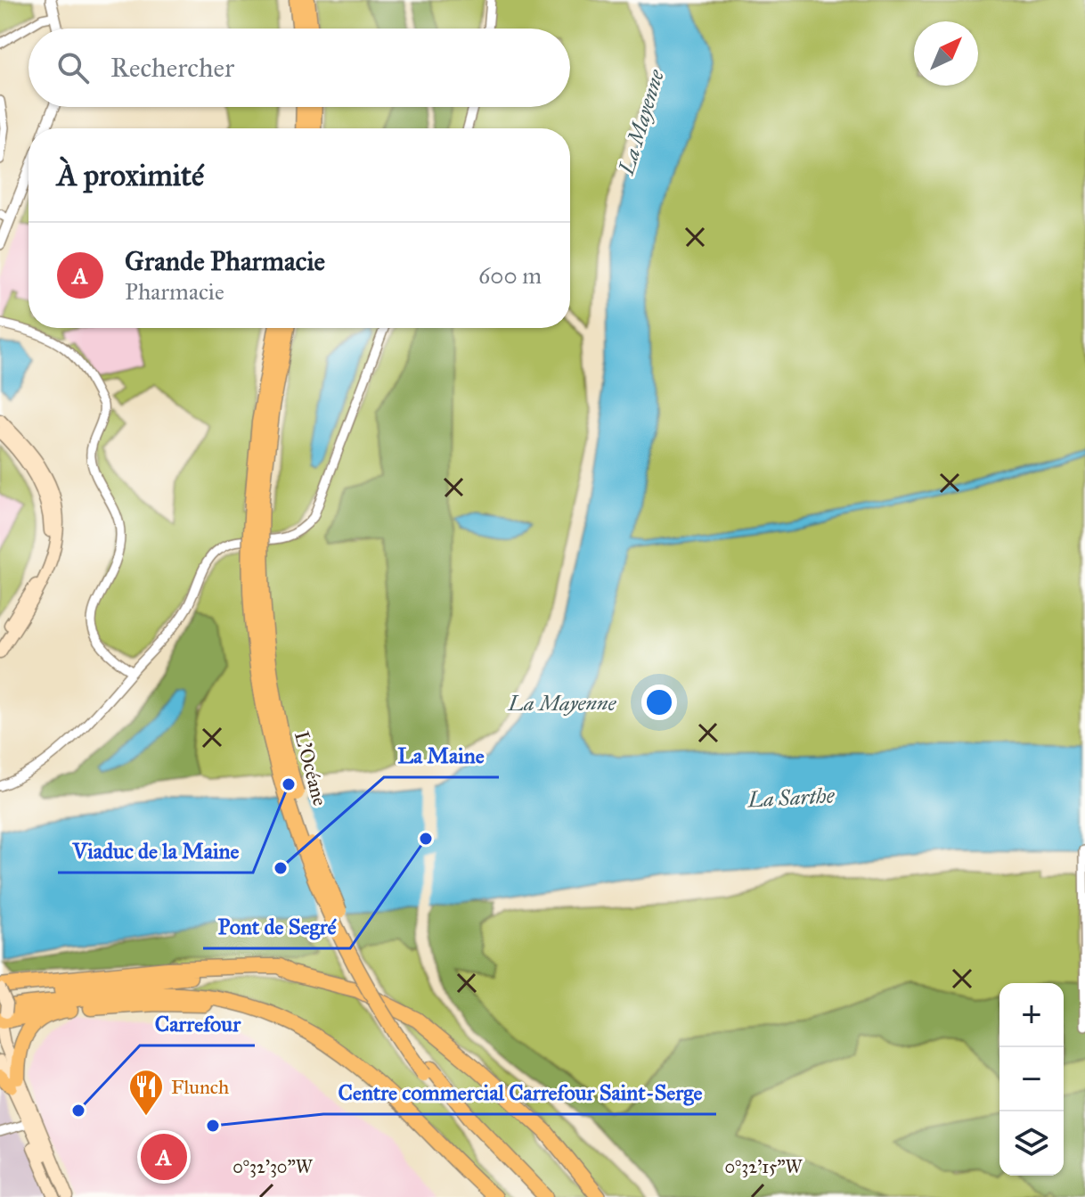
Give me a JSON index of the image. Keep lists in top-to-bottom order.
{
  "streets": {
    "highway": ["L’Océane"]
  },
  "water": ["La Mayenne", "La Sarthe"],
  "places": {
    "other": [
      "Viaduc de la Maine",
      "Pont de Segré",
      "La Maine",
      "Carrefour",
      "Centre commercial Carrefour Saint-Serge"
    ],
    "restaurant": ["Flunch"]
  },
  "north": "top right",
  "page": {
    "search": "Rechercher",
    "heading": "À proximité",
    "list": [
      {
        "mark": "A",
        "name": "Grande Pharmacie",
        "note": "Pharmacie",
        "value": "600 m"
      }
    ],
    "map_buttons": ["+", "−"],
    "pins": "A"
  },
  "coordinates": ["0°32'30\"W", "0°32'15\"W"]
}
